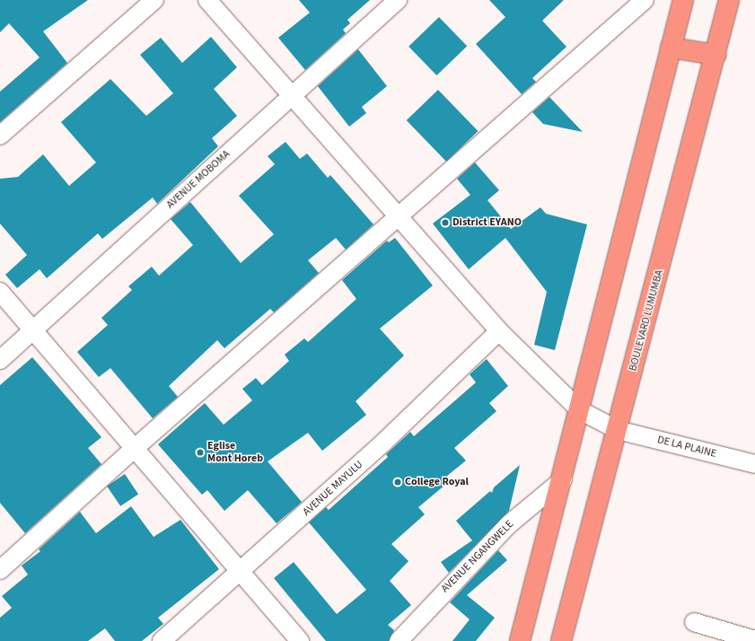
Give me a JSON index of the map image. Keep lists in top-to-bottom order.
{
  "streets": {
    "highway": ["BOULEVARD LUMUMBA"],
    "street": [
      "AVENUE MOBOMA",
      "DE LA PLAINE",
      "AVENUE MAYULU",
      "AVENUE NGANGWELE"
    ]
  },
  "crossings": [
    ["AVENUE MOBOMA", "DE LA PLAINE"],
    ["BOULEVARD LUMUMBA", "DE LA PLAINE"],
    ["DE LA PLAINE", "AVENUE MAYULU"]
  ],
  "places": ["District EYANO", "Eglise Mont Horeb", "College Royal"]
}
